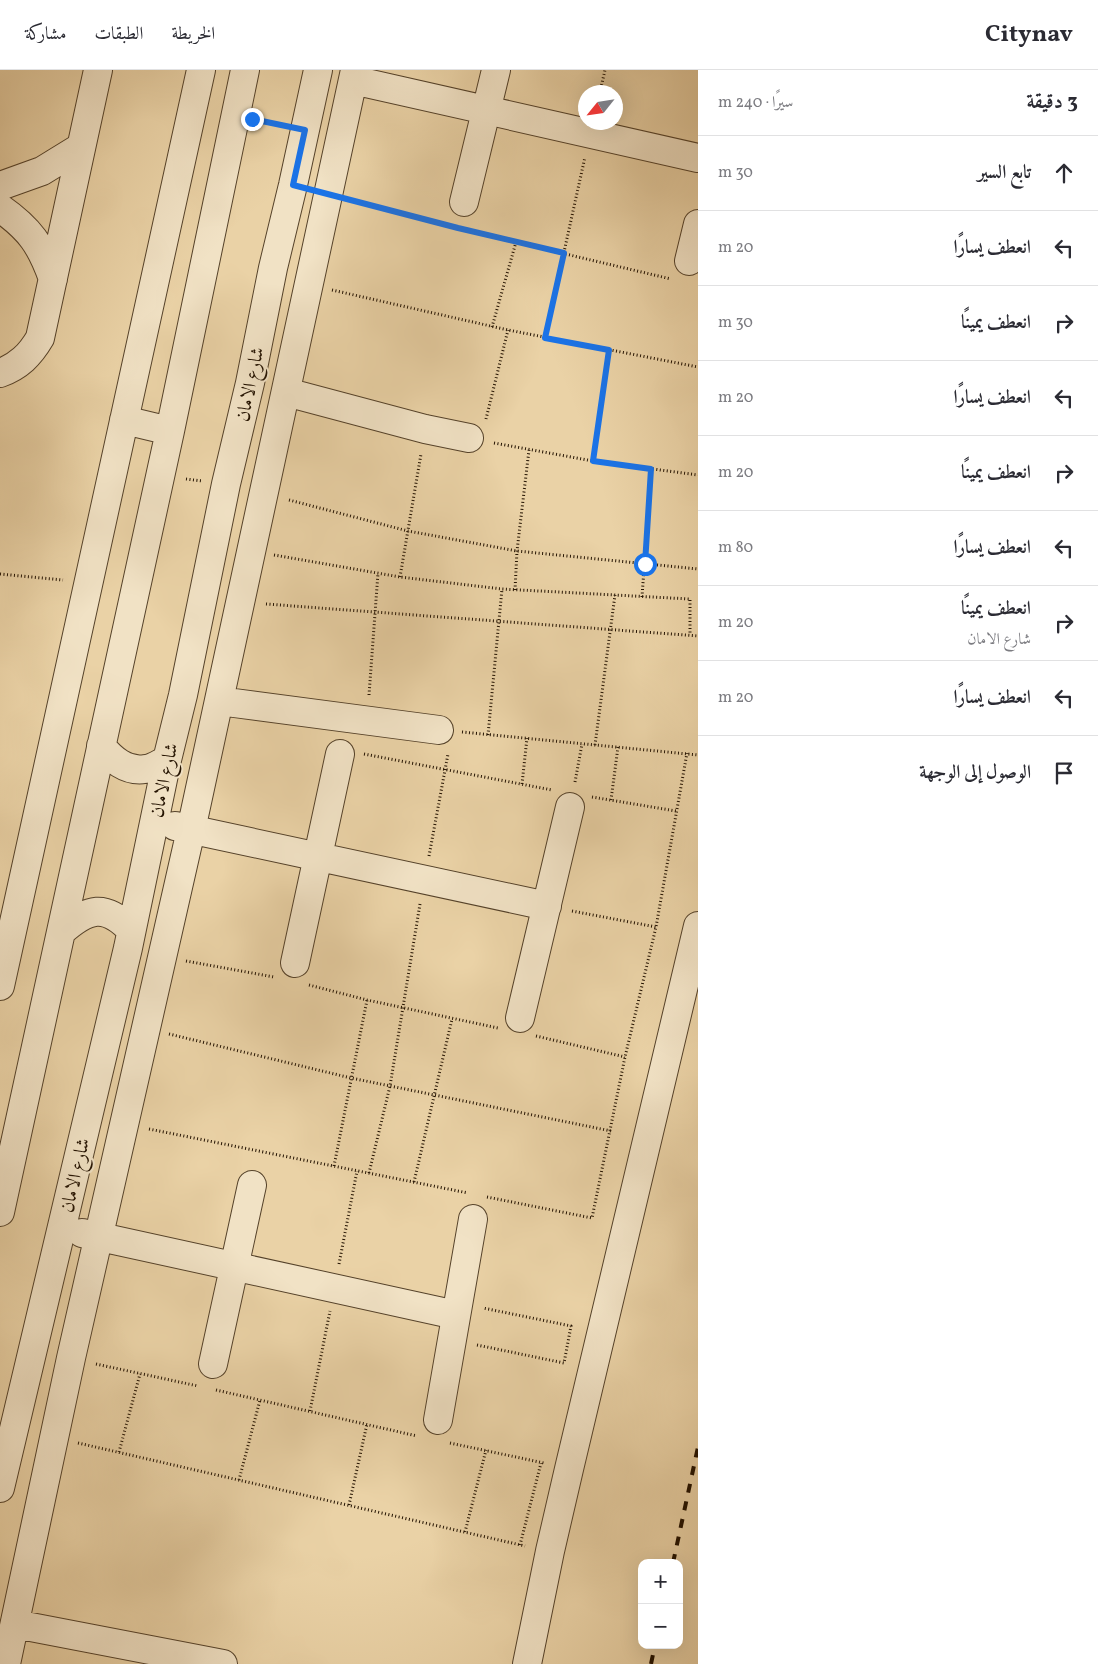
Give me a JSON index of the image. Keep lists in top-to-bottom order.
{
  "streets": {
    "street": ["شارع الامان"]
  },
  "north": "bottom left",
  "page": {
    "header": "Citynav",
    "nav": ["الخريطة", "الطبقات", "مشاركة"],
    "heading": ["3 دقيقة", "سيرًا · 240 m"],
    "list": [
      ["تابع السير", "30 m"],
      ["انعطف يسارًا", "20 m"],
      ["انعطف يمينًا", "30 m"],
      ["انعطف يسارًا", "20 m"],
      ["انعطف يمينًا", "20 m"],
      ["انعطف يسارًا", "80 m"],
      ["انعطف يمينًا", "شارع الامان", "20 m"],
      ["انعطف يسارًا", "20 m"],
      "الوصول إلى الوجهة"
    ],
    "map_buttons": ["+", "−"]
  }
}
